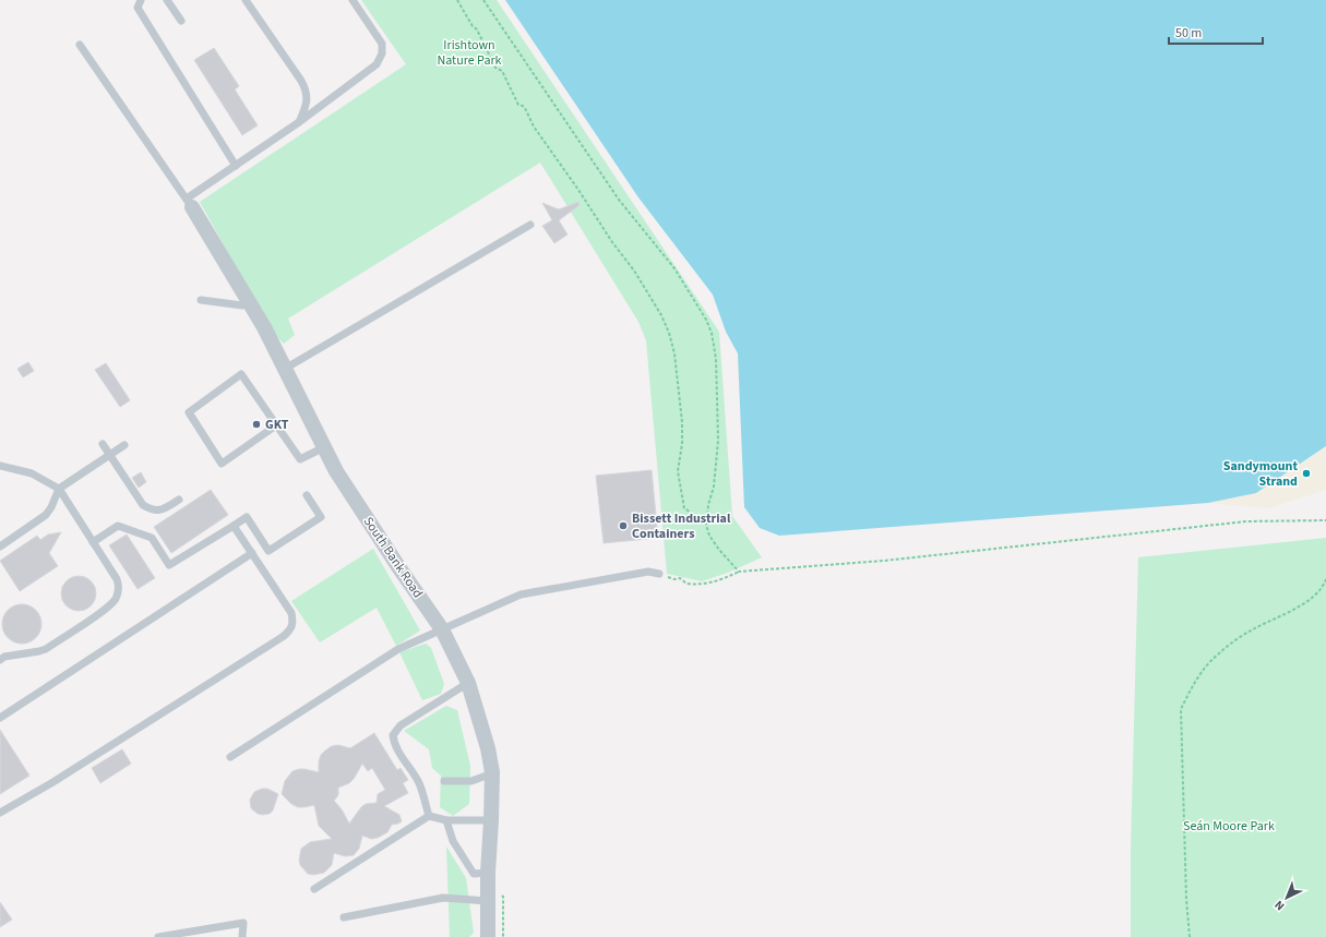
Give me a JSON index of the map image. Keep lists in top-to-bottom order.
{
  "streets": {
    "street": ["South Bank Road"]
  },
  "parks": ["Irishtown Nature Park", "Seán Moore Park"],
  "places": ["GKT", "Sandymount Strand", "Bissett Industrial Containers"],
  "scale_bar": "50 m",
  "north": "bottom left"
}
